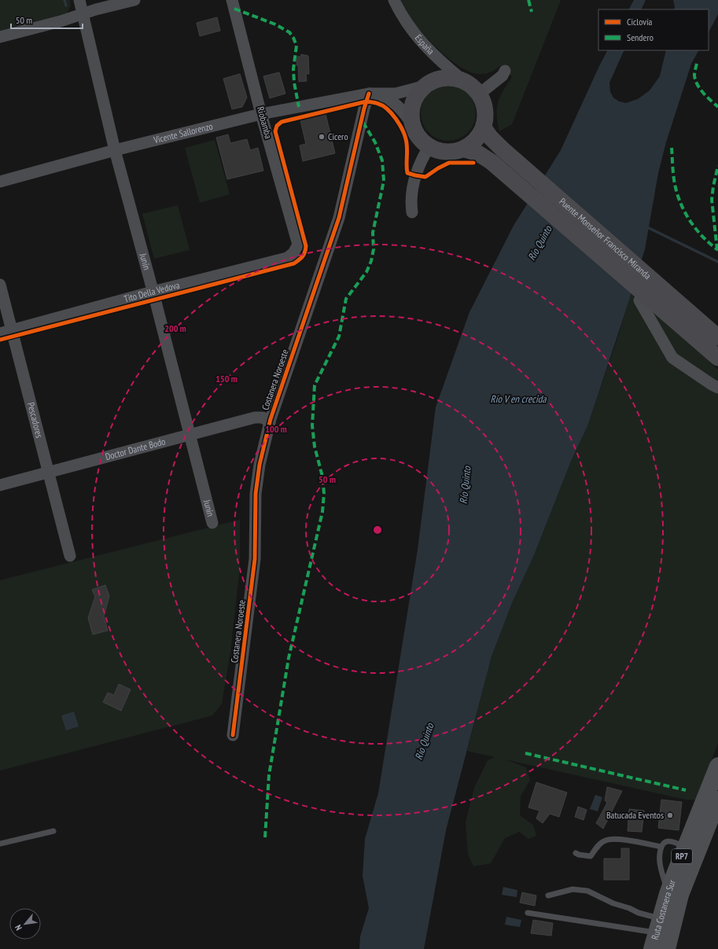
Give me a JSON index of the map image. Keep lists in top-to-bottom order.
{
  "streets": {
    "main road": ["RP7", "Ruta Costanera Sur"],
    "street": [
      "España",
      "Riobamba",
      "Vicente Sallorenzo",
      "Puente Monseñor Francisco Miranda",
      "Junín",
      "Tito Della Vedova",
      "Costanera Noroeste",
      "Pescadores",
      "Doctor Dante Bodo"
    ]
  },
  "crossings": [
    ["España", "Vicente Sallorenzo"],
    ["España", "Puente Monseñor Francisco Miranda"],
    ["Riobamba", "Vicente Sallorenzo"],
    ["Riobamba", "Tito Della Vedova"],
    ["Vicente Sallorenzo", "Puente Monseñor Francisco Miranda"],
    ["Vicente Sallorenzo", "Junín"],
    ["Vicente Sallorenzo", "Costanera Noroeste"],
    ["Junín", "Tito Della Vedova"],
    ["Junín", "Doctor Dante Bodo"],
    ["Tito Della Vedova", "Pescadores"],
    ["Costanera Noroeste", "Doctor Dante Bodo"],
    ["Pescadores", "Doctor Dante Bodo"]
  ],
  "water": ["Río Quinto", "Río V en crecida"],
  "places": ["Cicero", "Batucada Eventos"],
  "legend": ["Ciclovía", "Sendero"],
  "scale_bar": "50 m",
  "north": "bottom left",
  "rings": [
    "200 m",
    "150 m",
    "100 m",
    "50 m"
  ]
}
